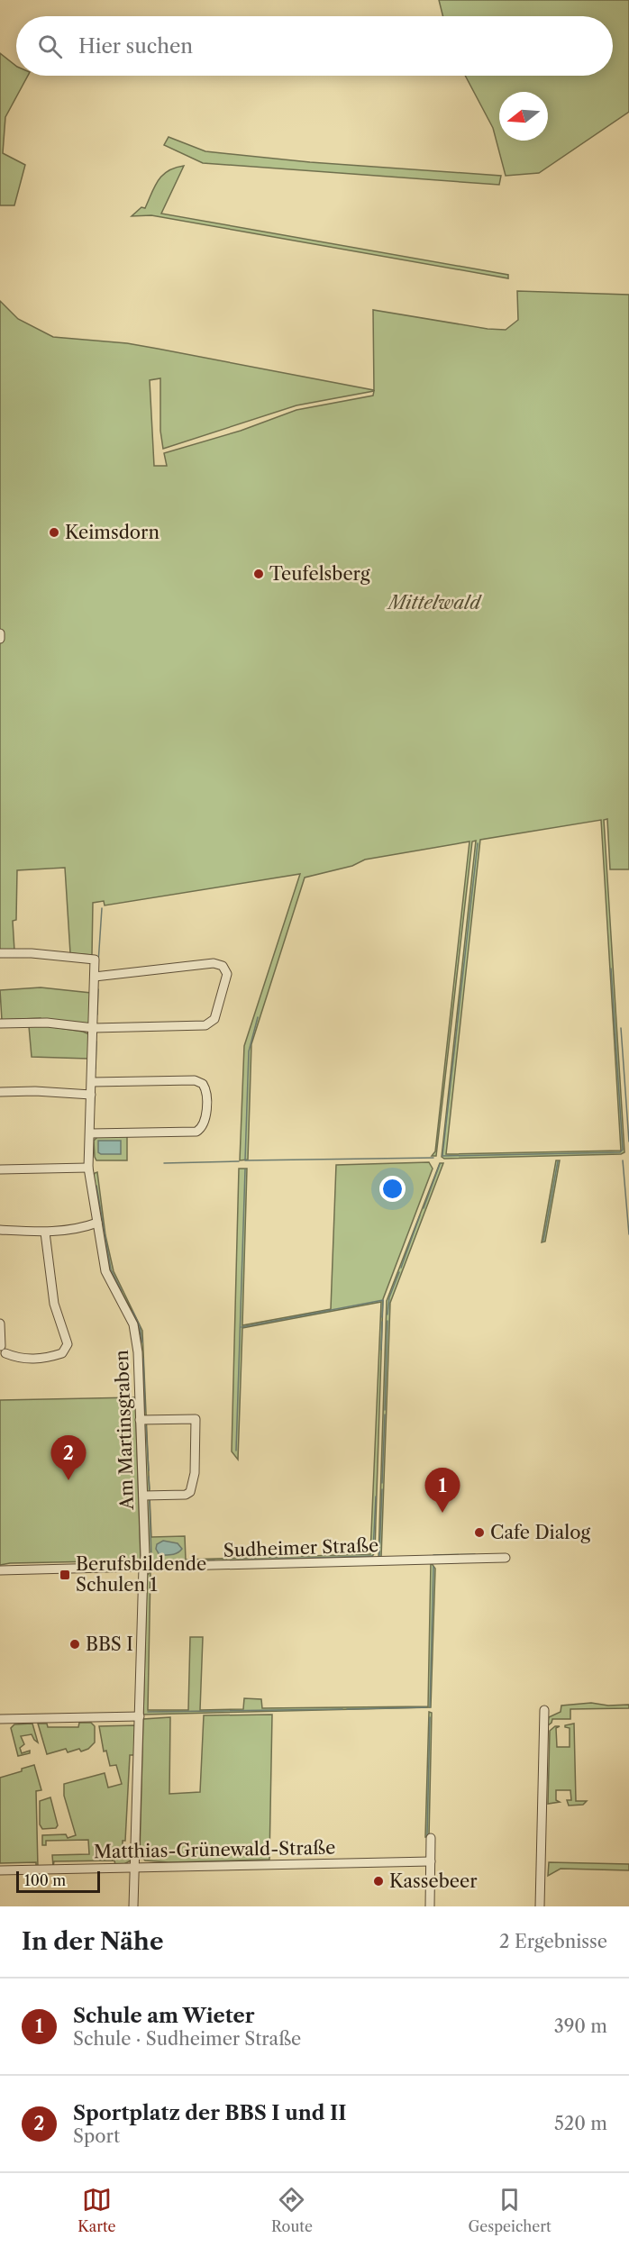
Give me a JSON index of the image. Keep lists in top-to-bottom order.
{
  "streets": {
    "street": ["Am Martinsgraben", "Sudheimer Straße", "Matthias-Grünewald-Straße"]
  },
  "crossings": [
    ["Am Martinsgraben", "Sudheimer Straße"],
    ["Am Martinsgraben", "Matthias-Grünewald-Straße"]
  ],
  "parks": ["Mittelwald"],
  "places": {
    "other": [
      "Keimsdorn",
      "Teufelsberg",
      "Cafe Dialog",
      "BBS I",
      "Kassebeer"
    ],
    "transit": ["Berufsbildende Schulen 1"]
  },
  "scale_bar": "100 m",
  "north": "left",
  "page": {
    "search": "Hier suchen",
    "pins": ["2", "1"],
    "scale": "100 m",
    "heading": ["In der Nähe", "2 Ergebnisse"],
    "list": [
      {
        "mark": "1",
        "name": "Schule am Wieter",
        "note": "Schule · Sudheimer Straße",
        "value": "390 m"
      },
      {
        "mark": "2",
        "name": "Sportplatz der BBS I und II",
        "note": "Sport",
        "value": "520 m"
      }
    ],
    "nav": ["Karte", "Route", "Gespeichert"]
  }
}
